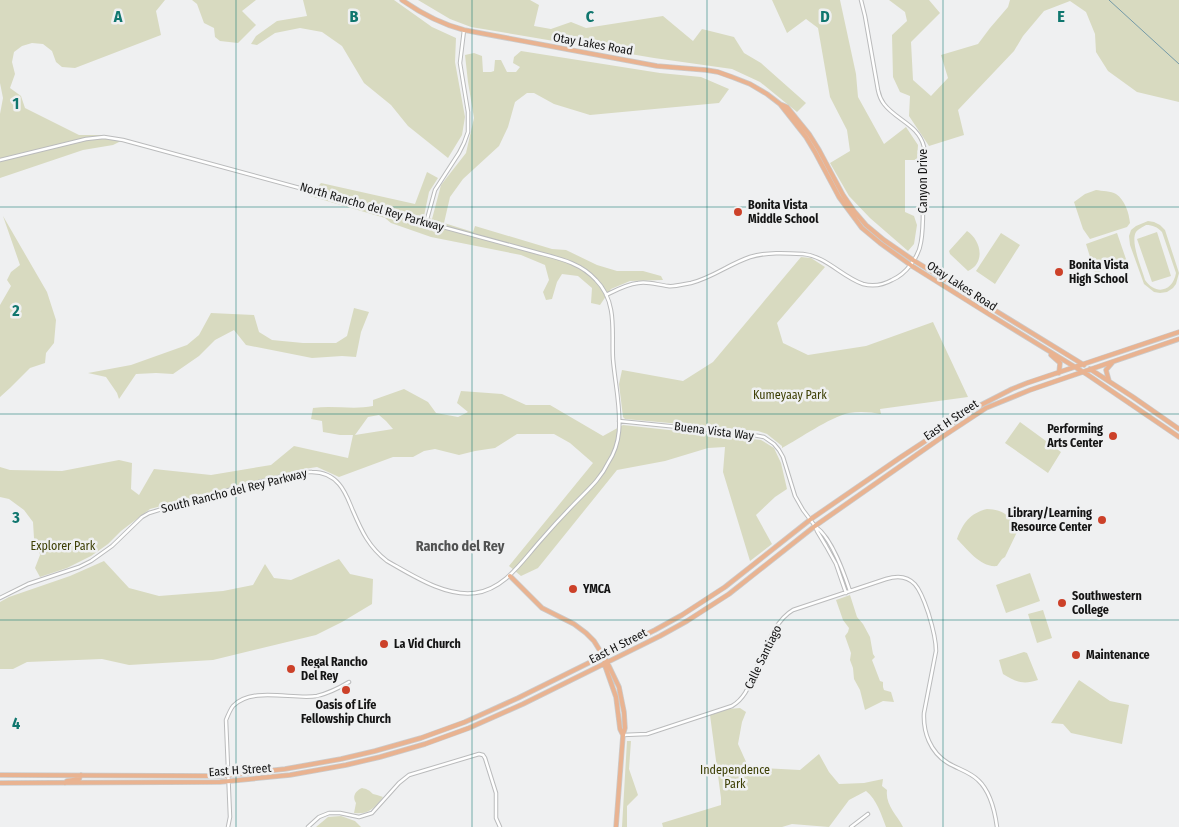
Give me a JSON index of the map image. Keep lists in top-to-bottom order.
{
  "streets": {
    "main road": ["Otay Lakes Road", "East H Street"],
    "street": [
      "Canyon Drive",
      "North Rancho del Rey Parkway",
      "Buena Vista Way",
      "South Rancho del Rey Parkway",
      "Calle Santiago"
    ]
  },
  "crossings": [
    ["Otay Lakes Road", "Canyon Drive"],
    ["Otay Lakes Road", "East H Street"],
    ["North Rancho del Rey Parkway", "Buena Vista Way"],
    ["North Rancho del Rey Parkway", "South Rancho del Rey Parkway"],
    ["East H Street", "Buena Vista Way"],
    ["Buena Vista Way", "South Rancho del Rey Parkway"],
    ["Buena Vista Way", "Calle Santiago"]
  ],
  "districts": ["Rancho del Rey"],
  "parks": ["Kumeyaay Park", "Explorer Park", "Independence Park"],
  "places": [
    "Bonita Vista Middle School",
    "Bonita Vista High School",
    "Performing Arts Center",
    "Library/Learning Resource Center",
    "YMCA",
    "Southwestern College",
    "La Vid Church",
    "Maintenance",
    "Regal Rancho Del Rey",
    "Oasis of Life Fellowship Church"
  ],
  "grid": {
    "columns": [
      "A",
      "B",
      "C",
      "D",
      "E"
    ],
    "rows": [
      "1",
      "2",
      "3",
      "4"
    ]
  }
}
